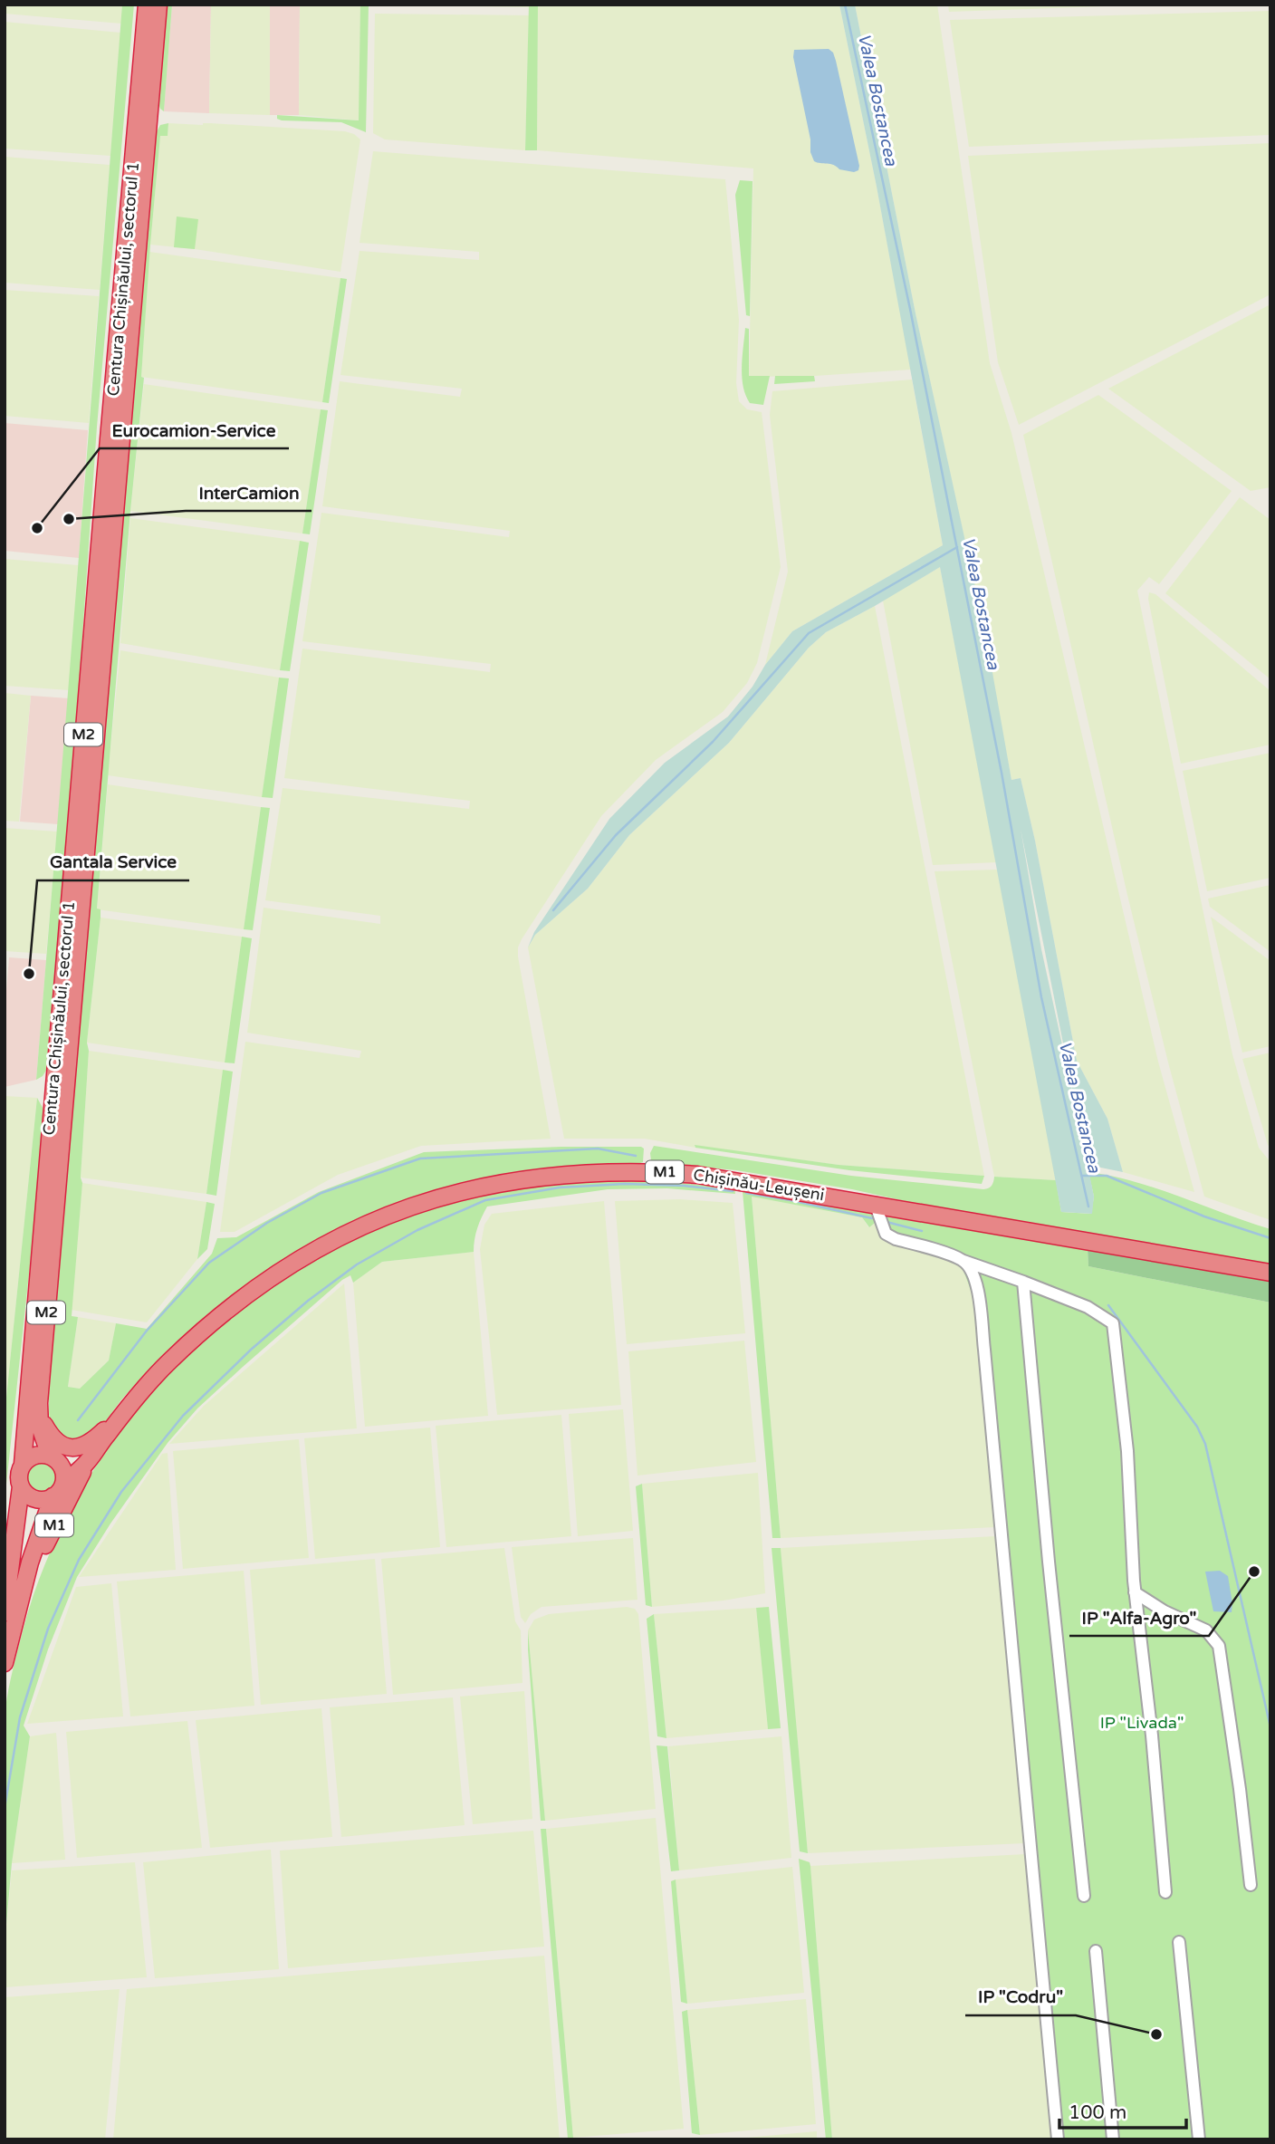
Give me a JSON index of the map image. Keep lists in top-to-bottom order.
{
  "streets": {
    "highway": [
      "Centura Chișinăului, sectorul 1",
      "M2",
      "M1",
      "Chișinău-Leușeni"
    ]
  },
  "crossings": [
    ["Centura Chișinăului, sectorul 1", "M1"],
    ["M1", "Chișinău-Leușeni"]
  ],
  "water": ["Valea Bostancea"],
  "parks": ["IP \"Livada\""],
  "places": [
    "InterCamion",
    "Eurocamion-Service",
    "Gantala Service",
    "IP \"Alfa-Agro\"",
    "IP \"Codru\""
  ],
  "scale_bar": "100 m"
}
